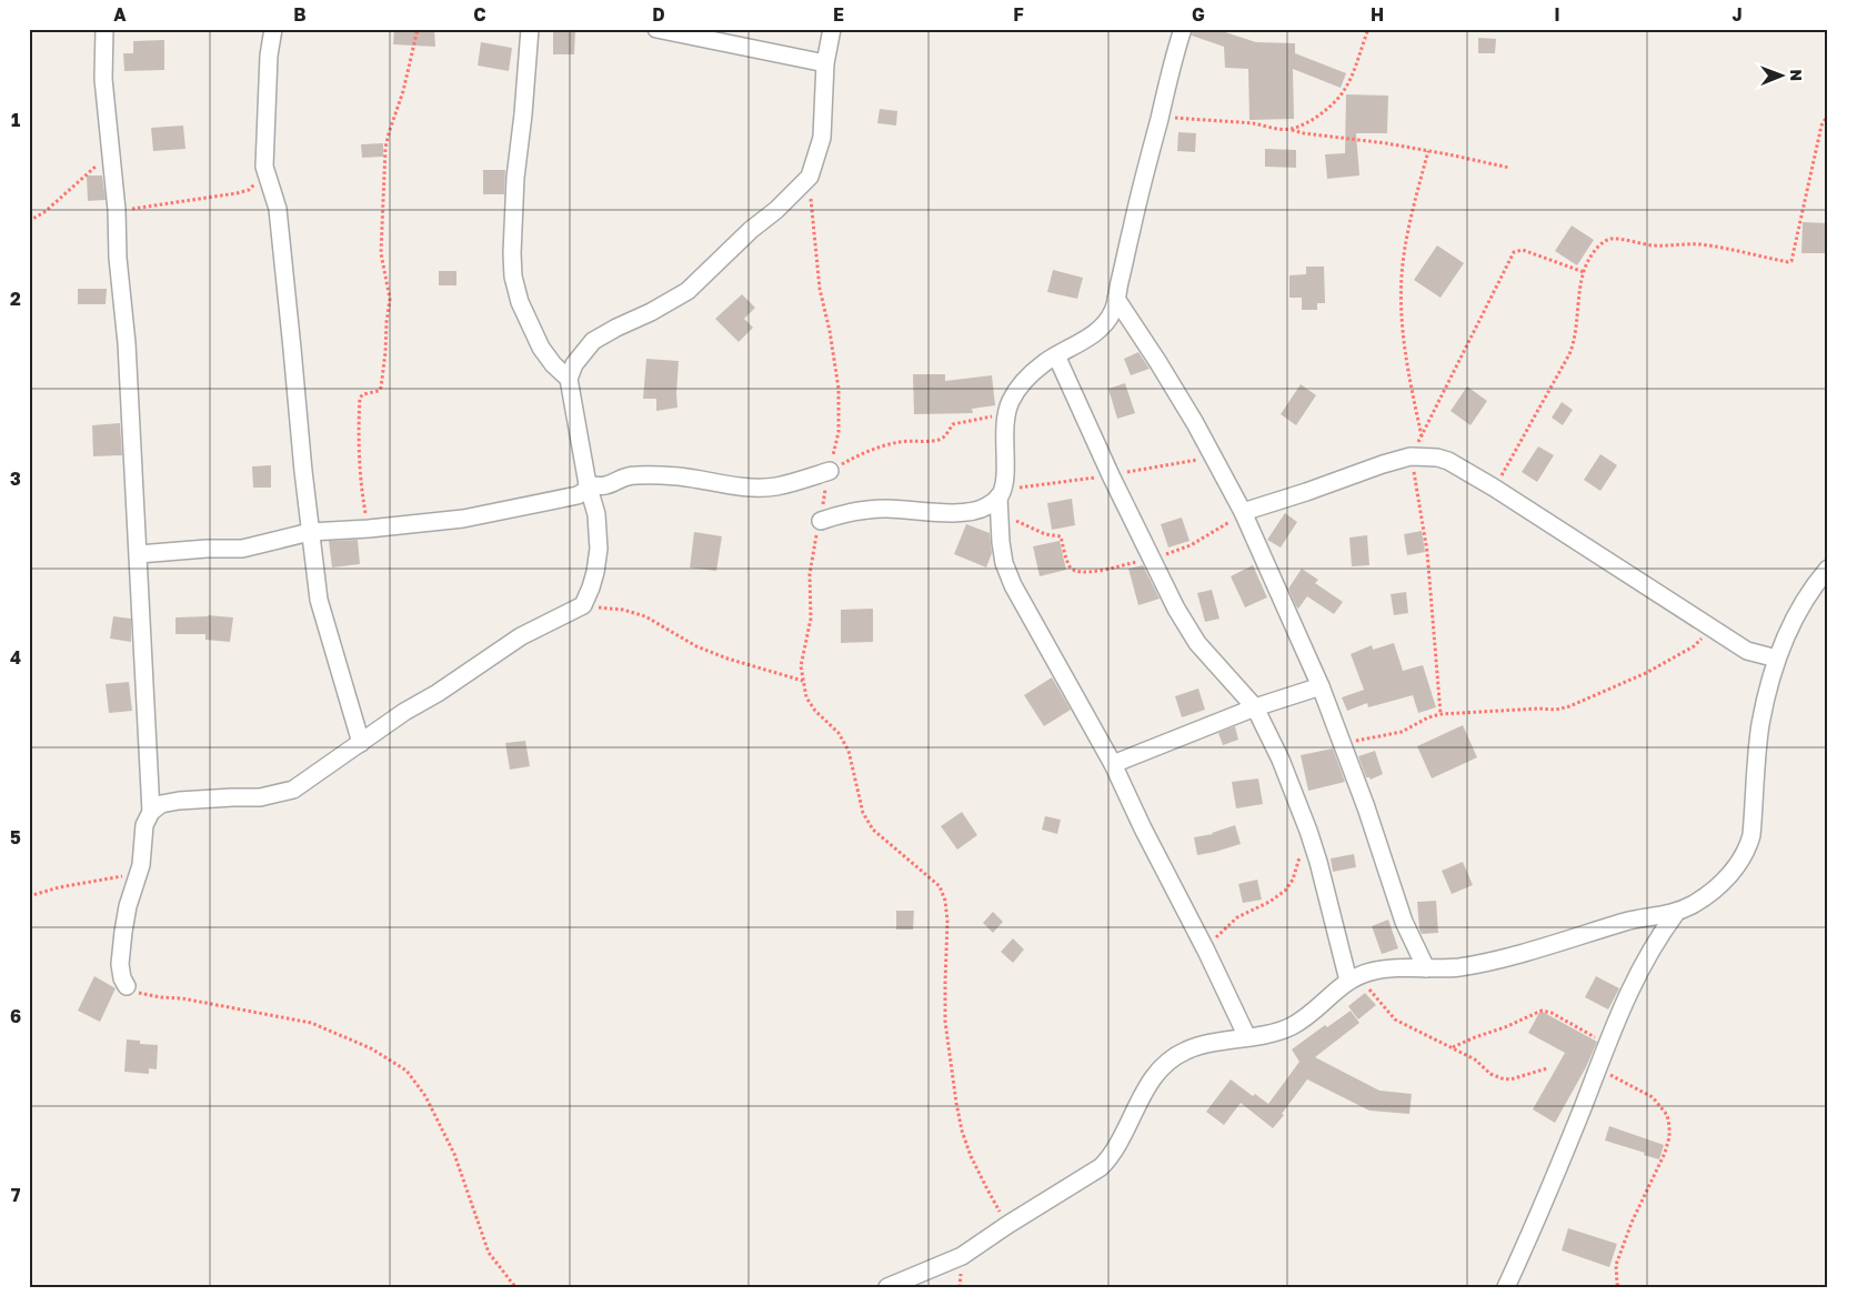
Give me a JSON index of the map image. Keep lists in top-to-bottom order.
{
  "north": "right",
  "grid": {
    "columns": [
      "A",
      "B",
      "C",
      "D",
      "E",
      "F",
      "G",
      "H",
      "I",
      "J"
    ],
    "rows": [
      "1",
      "2",
      "3",
      "4",
      "5",
      "6",
      "7"
    ]
  }
}
